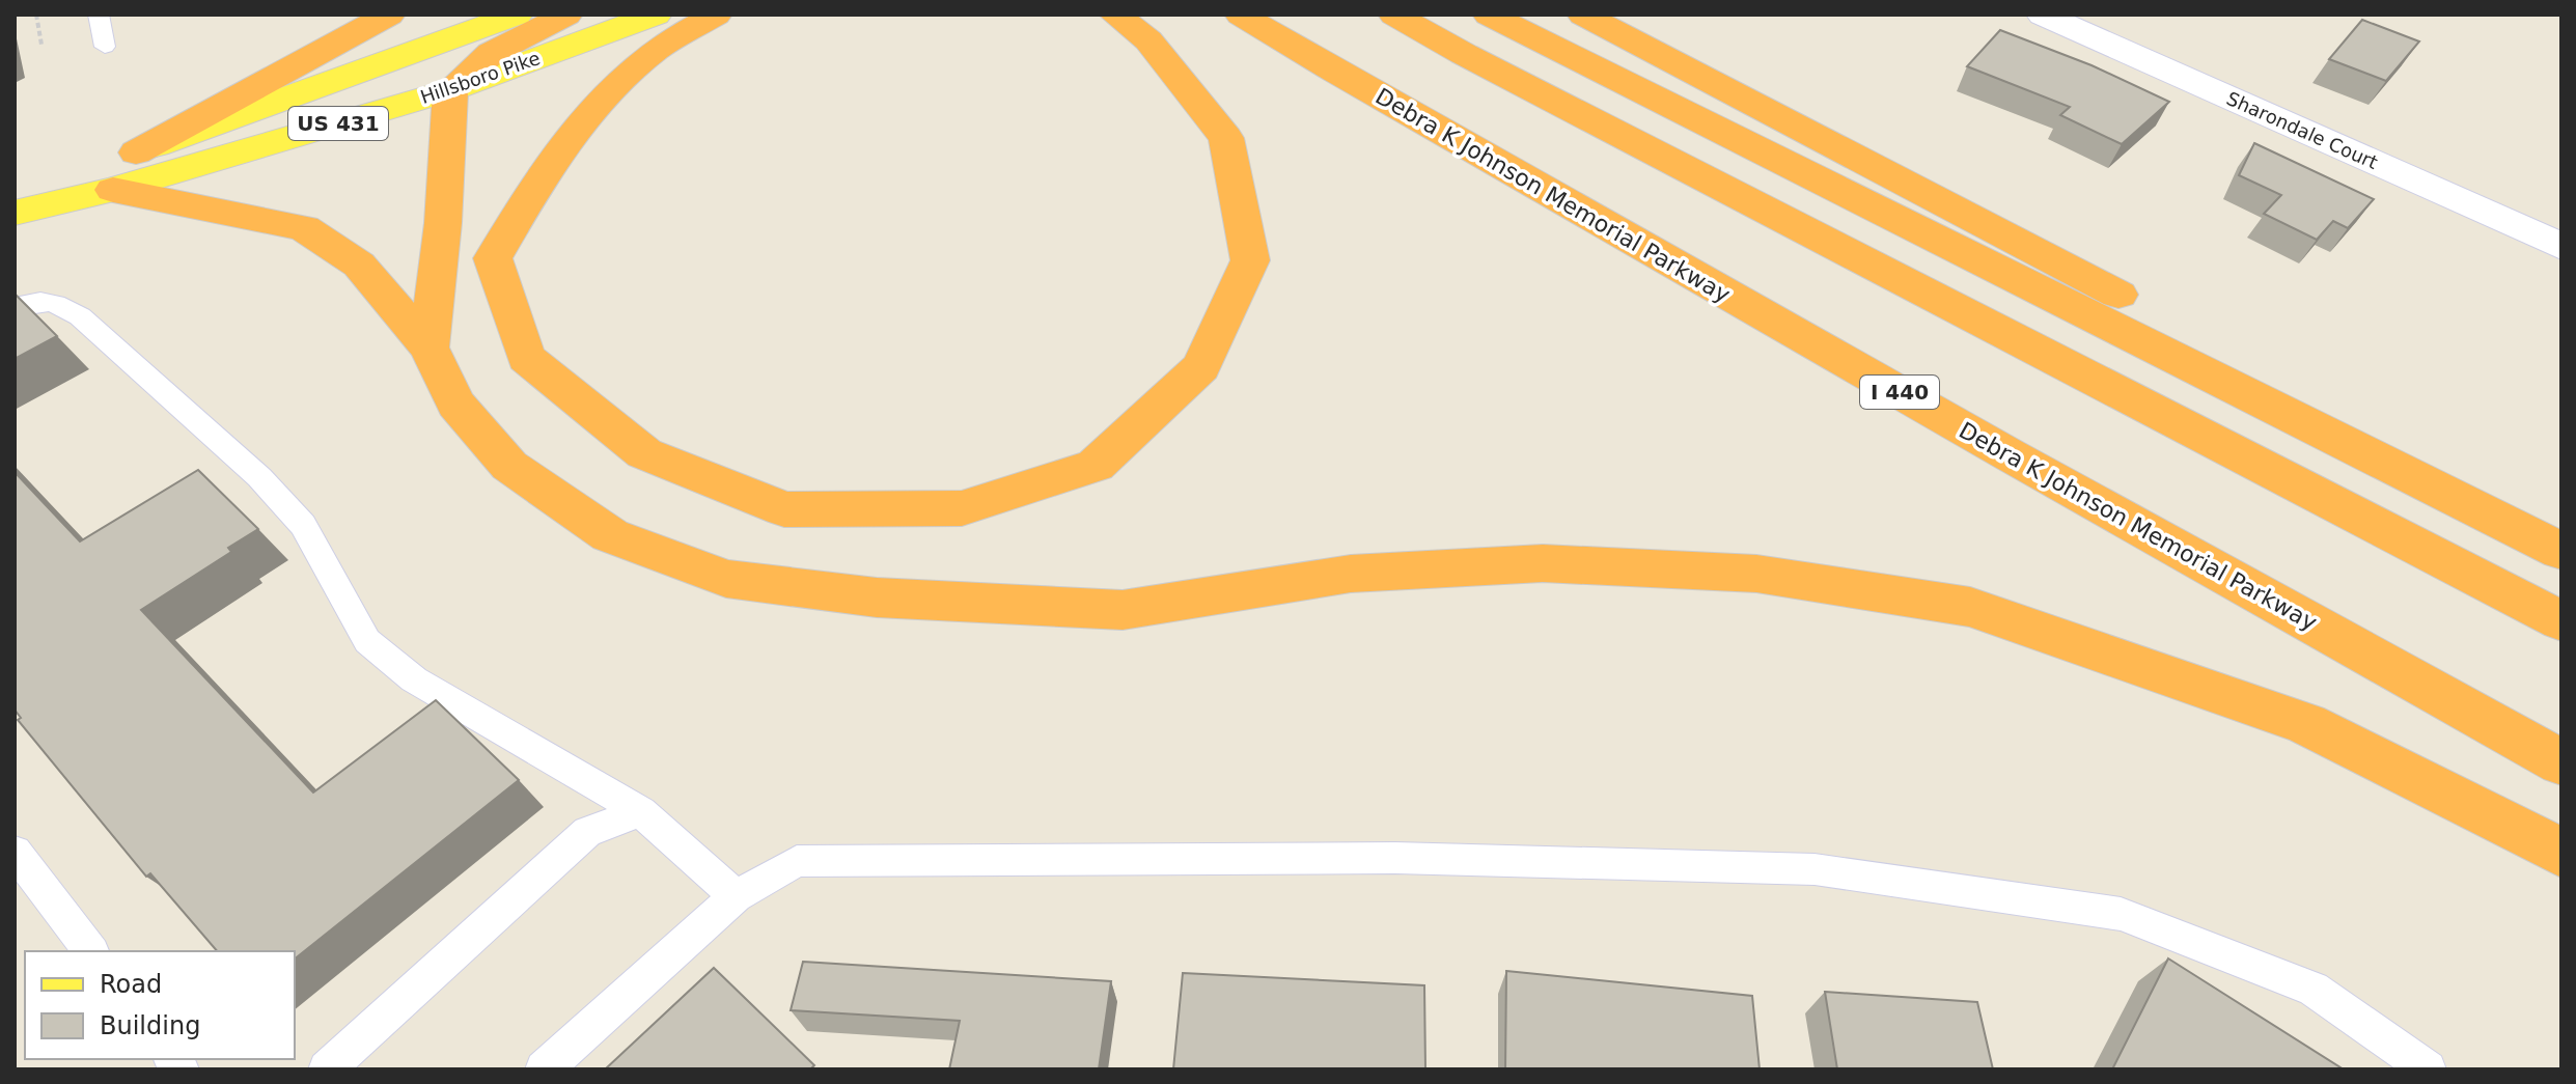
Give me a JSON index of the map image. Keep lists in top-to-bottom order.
{
  "streets": {
    "highway": ["Debra K Johnson Memorial Parkway", "I 440"],
    "main road": ["Hillsboro Pike", "US 431"],
    "street": ["Sharondale Court"]
  },
  "legend": ["Road", "Building"]
}
